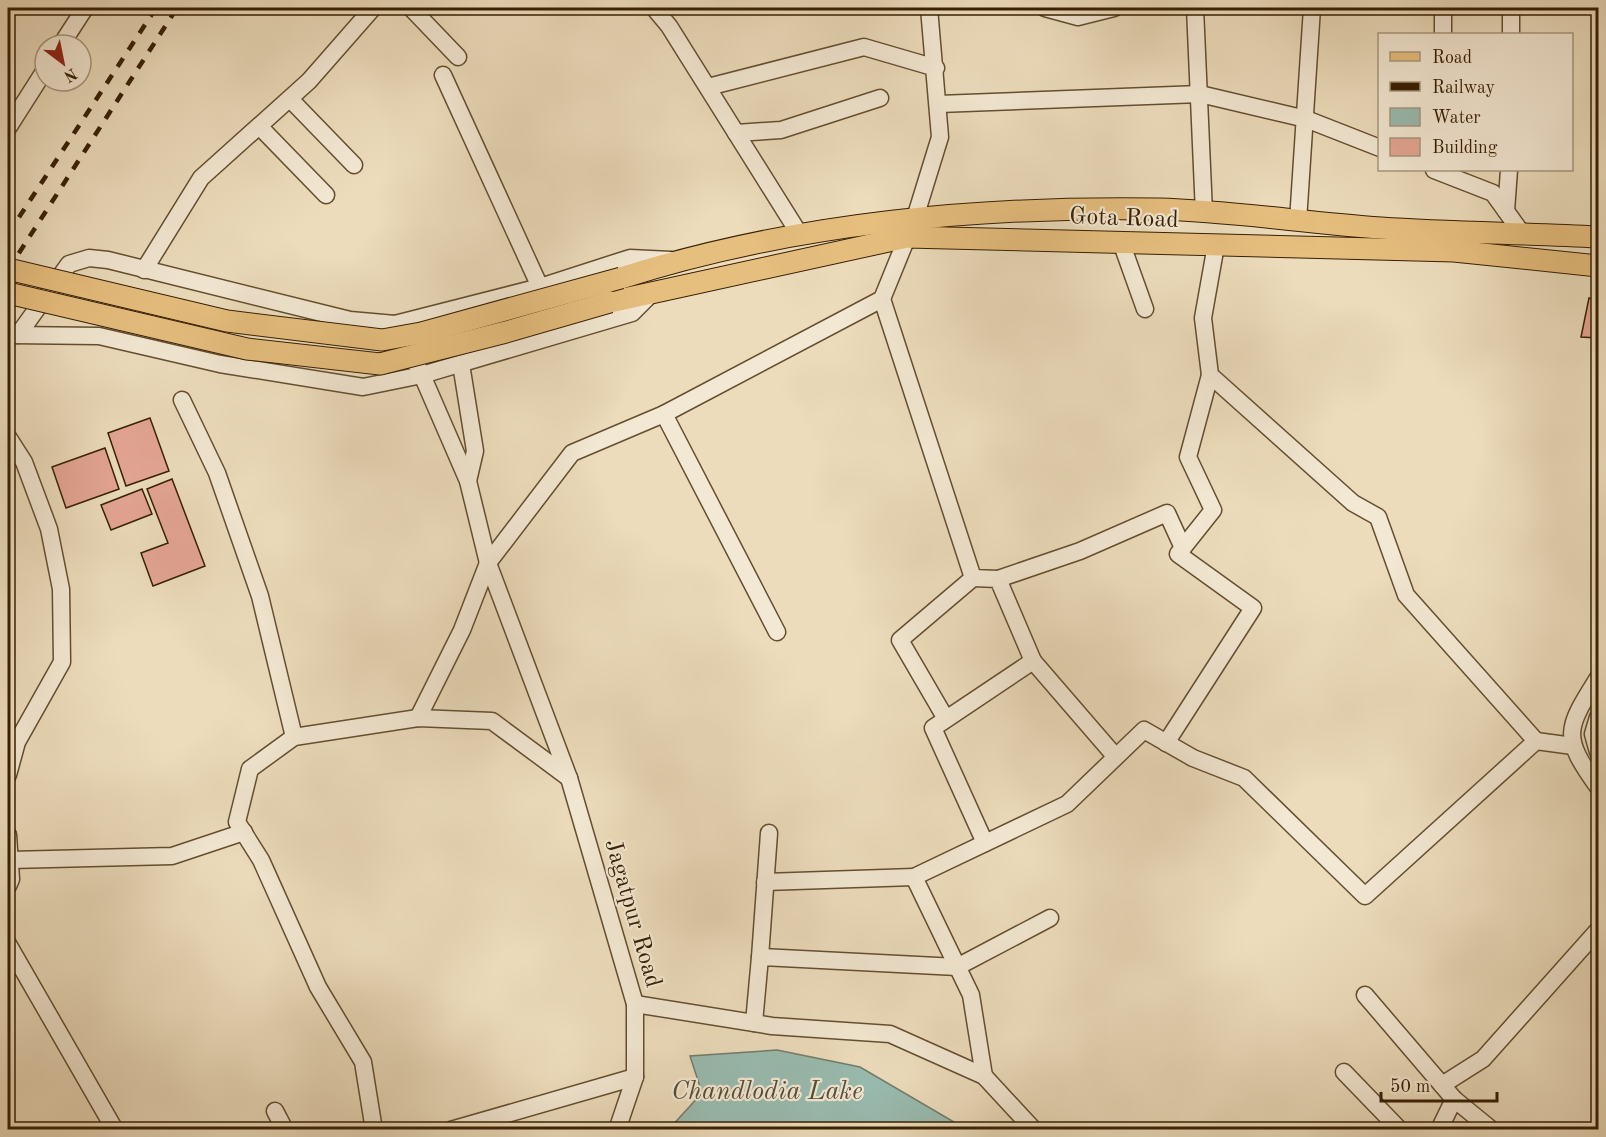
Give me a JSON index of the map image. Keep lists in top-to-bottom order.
{
  "streets": {
    "main road": ["Gota Road"],
    "street": ["Jagatpur Road"]
  },
  "water": ["Chandlodia Lake"],
  "legend": [
    "Road",
    "Railway",
    "Water",
    "Building"
  ],
  "scale_bar": "50 m",
  "north": "bottom right"
}
